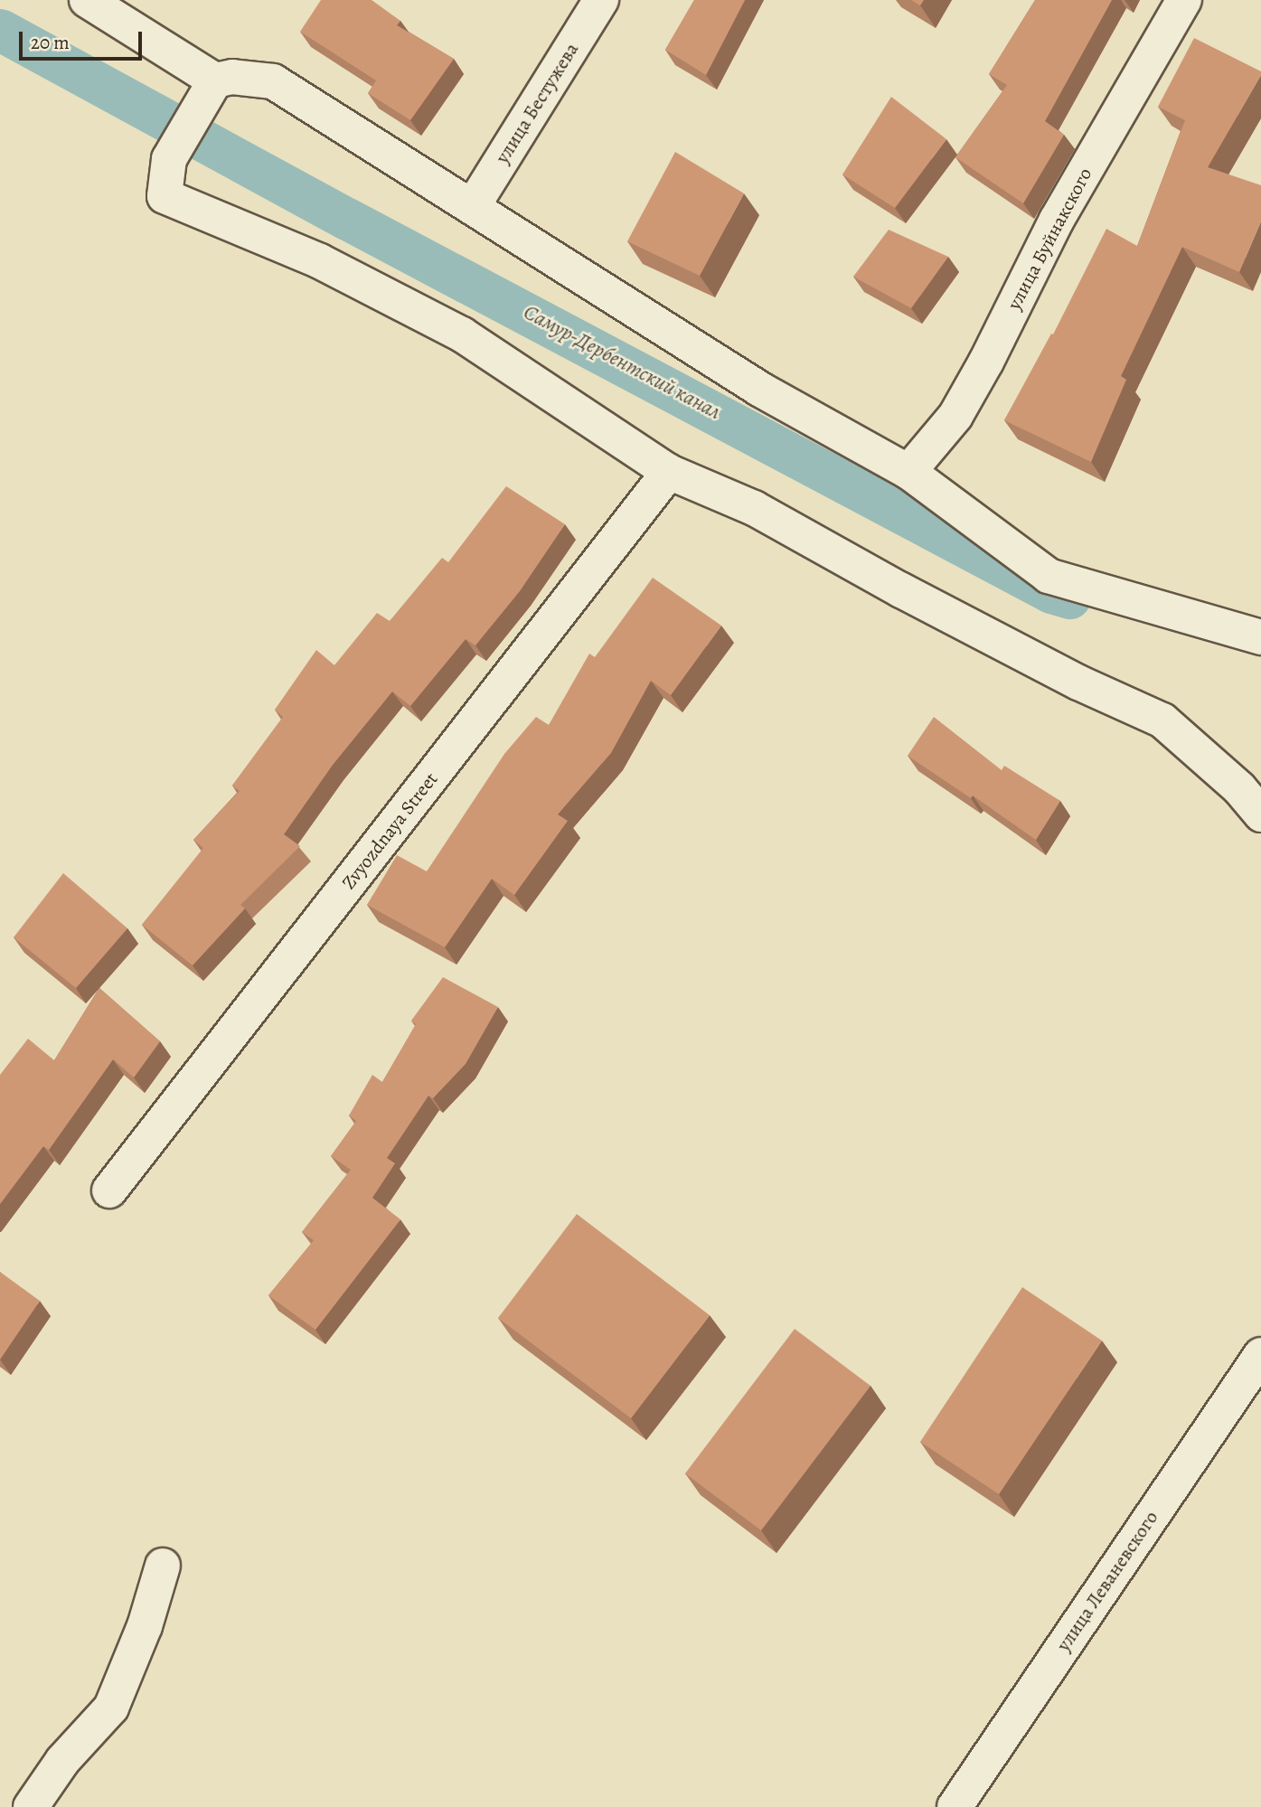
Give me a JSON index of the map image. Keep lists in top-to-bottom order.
{
  "streets": {
    "street": [
      "улица Бестужева",
      "улица Буйнакского",
      "Zvyozdnaya Street",
      "улица Леваневского"
    ]
  },
  "water": ["Самур-Дербентский канал"],
  "scale_bar": "20 m"
}
